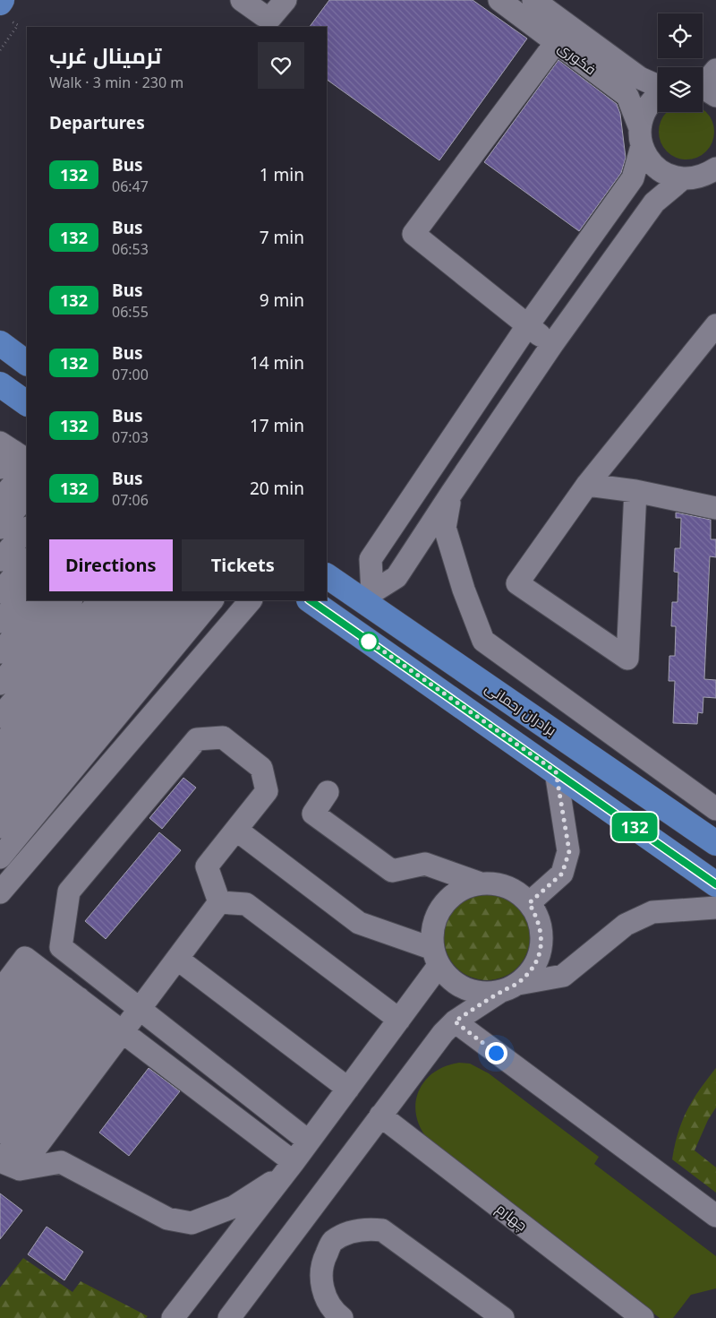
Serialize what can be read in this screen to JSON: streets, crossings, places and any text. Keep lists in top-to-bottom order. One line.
{"streets":{"main road":["برادران رحمانی"],"street":["فکوری","چهارم"]},"lines":["bus line 132"],"page":{"on_map":"132","heading":[["ترمینال غرب","Walk · 3 min · 230 m"],"Departures"],"list":[{"mark":"132","name":"Bus","note":"06:47","value":"1 min"},{"mark":"132","name":"Bus","note":"06:53","value":"7 min"},{"mark":"132","name":"Bus","note":"06:55","value":"9 min"},{"mark":"132","name":"Bus","note":"07:00","value":"14 min"},{"mark":"132","name":"Bus","note":"07:03","value":"17 min"},{"mark":"132","name":"Bus","note":"07:06","value":"20 min"}],"buttons":["Directions","Tickets"]}}
